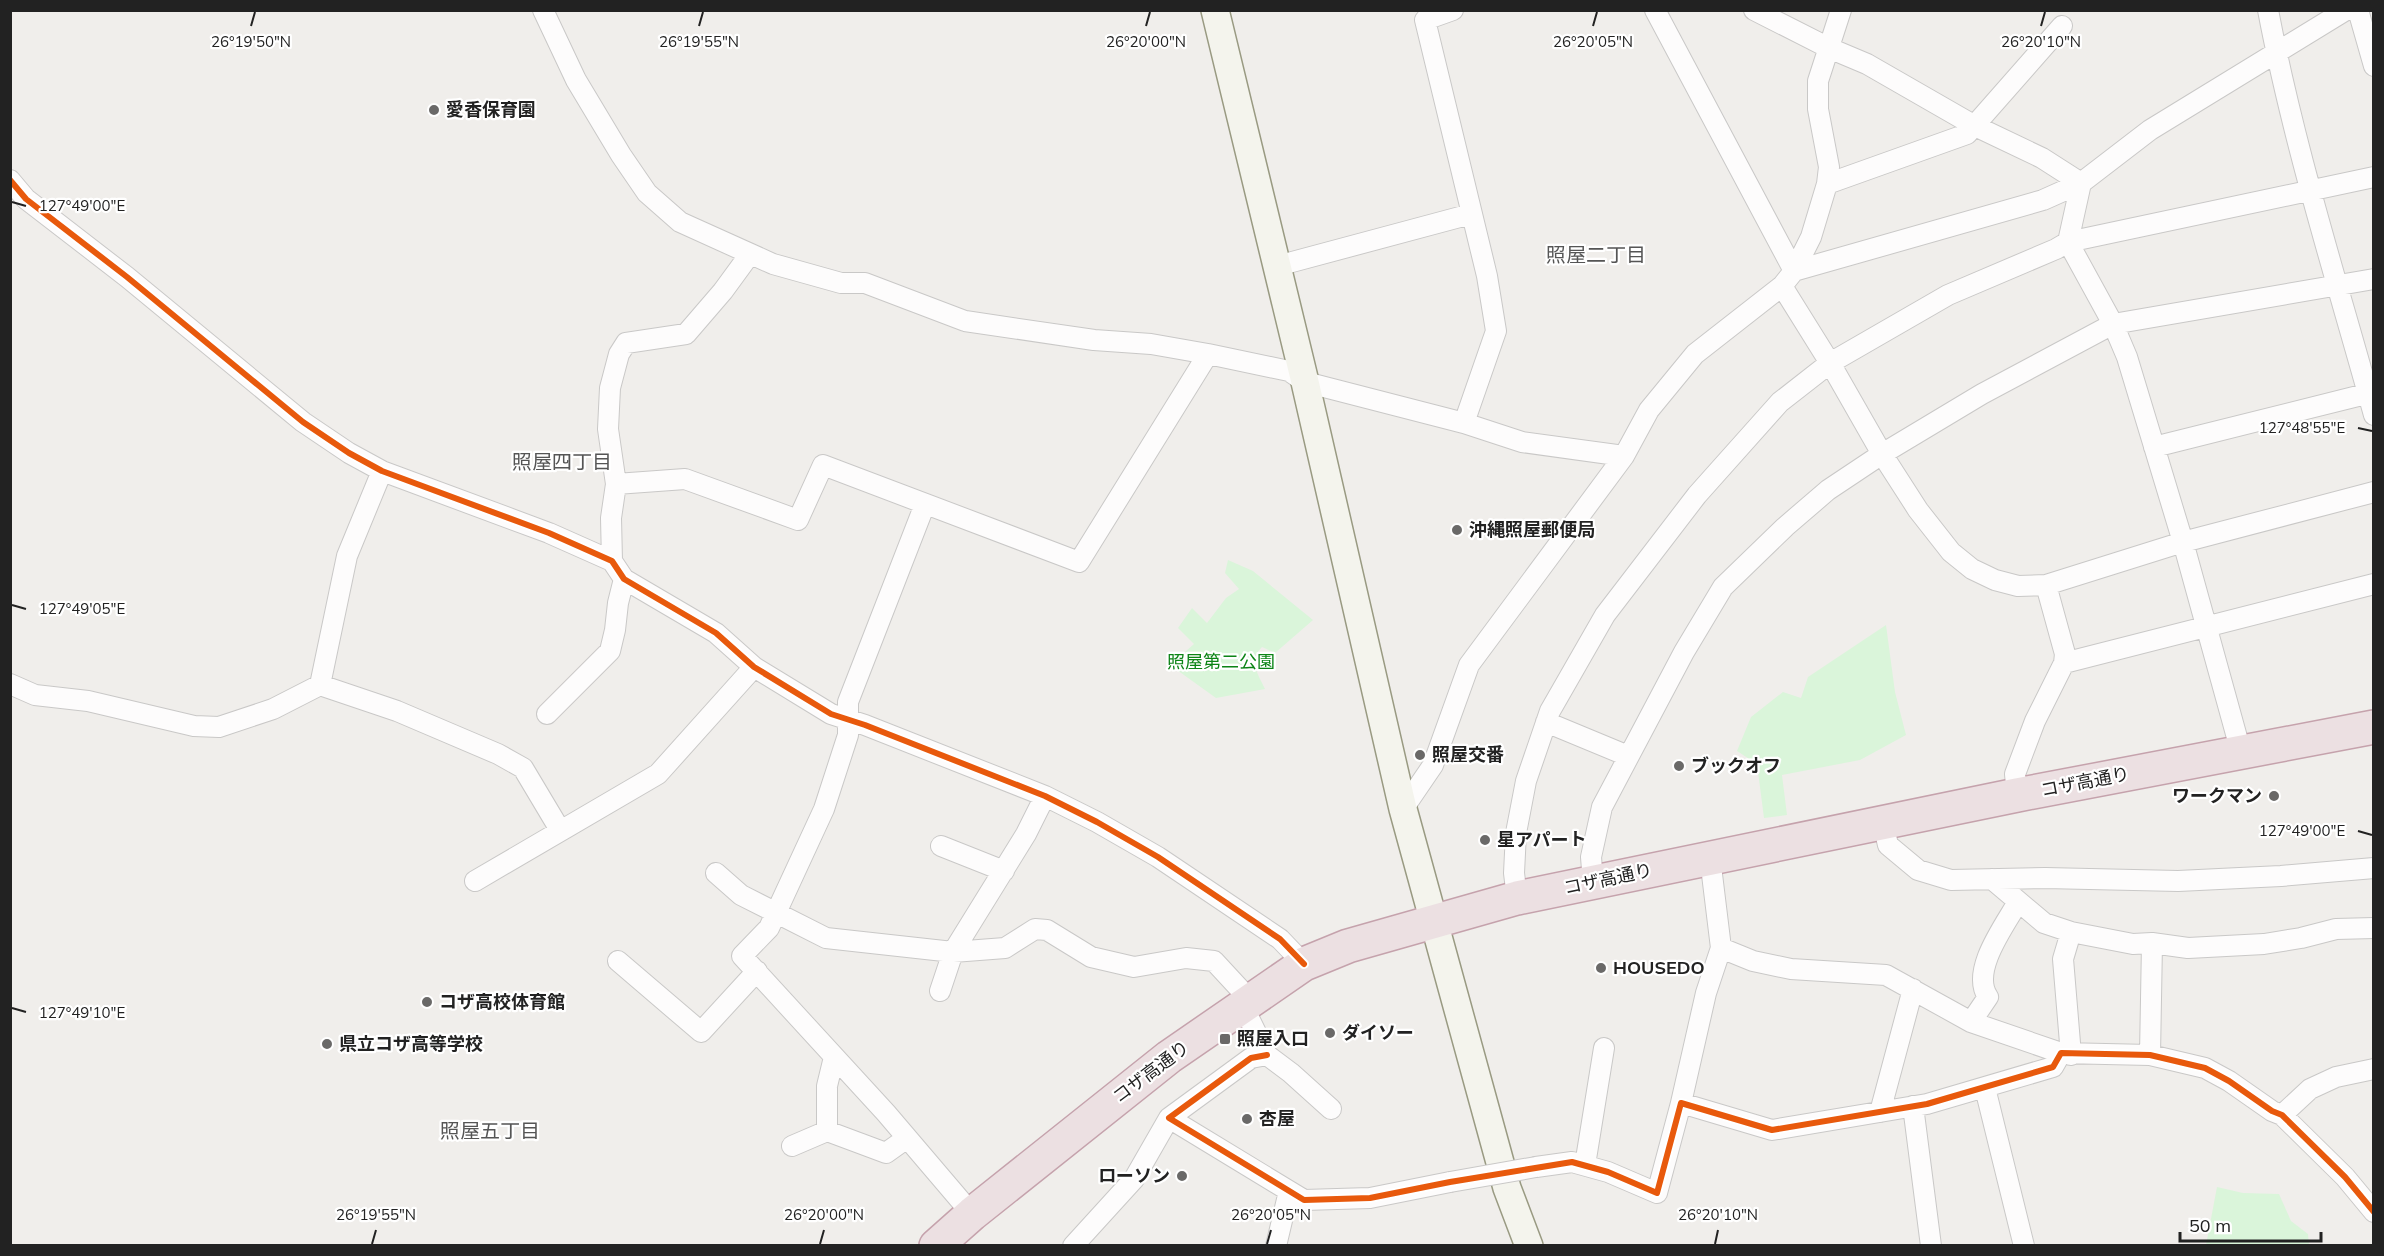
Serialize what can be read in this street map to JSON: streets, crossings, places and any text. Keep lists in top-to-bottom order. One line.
{"streets":{"highway":["コザ高通り"]},"districts":["照屋二丁目","照屋四丁目","照屋五丁目"],"parks":["照屋第二公園"],"places":{"other":["愛香保育園","沖縄照屋郵便局","照屋交番","ブックオフ","ワークマン","星アパート","HOUSEDO","コザ高校体育館","ダイソー","県立コザ高等学校","杏屋","ローソン"],"transit":["照屋入口"]},"scale_bar":"50 m","coordinates":["26°19'50\"N","26°19'55\"N","26°20'00\"N","26°20'05\"N","26°20'10\"N","127°49'00\"E","127°48'55\"E","127°49'05\"E","127°49'10\"E"]}
